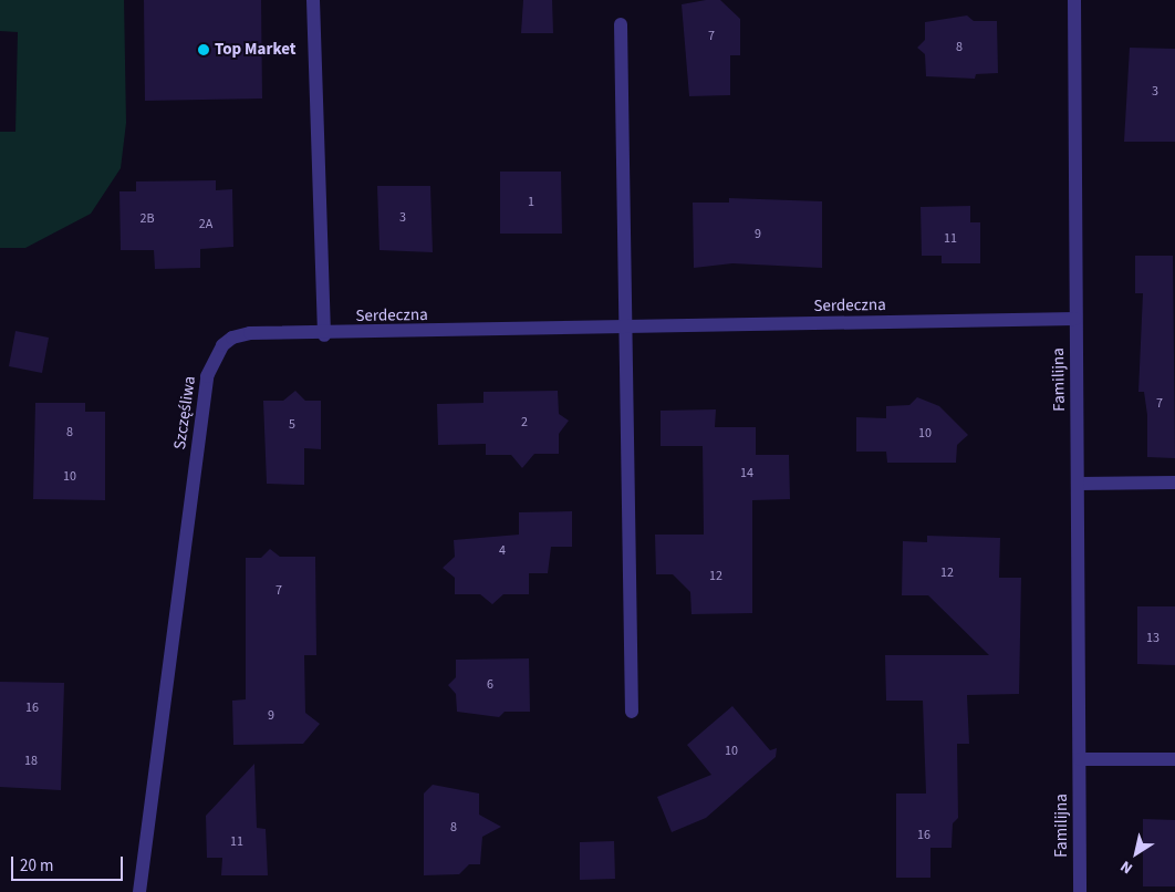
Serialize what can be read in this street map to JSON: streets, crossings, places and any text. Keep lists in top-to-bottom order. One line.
{"streets":{"street":["Serdeczna","Familijna","Szczęśliwa"]},"crossings":[["Serdeczna","Familijna"],["Serdeczna","Szczęśliwa"]],"places":["Top Market"],"house_numbers":["7","8","3","1","3","2B","2A","9","11","7","2","5","8","10","14","10","4","12","12","7","13","6","16","9","10","18","8","16","11"],"scale_bar":"20 m","north":"bottom left"}
